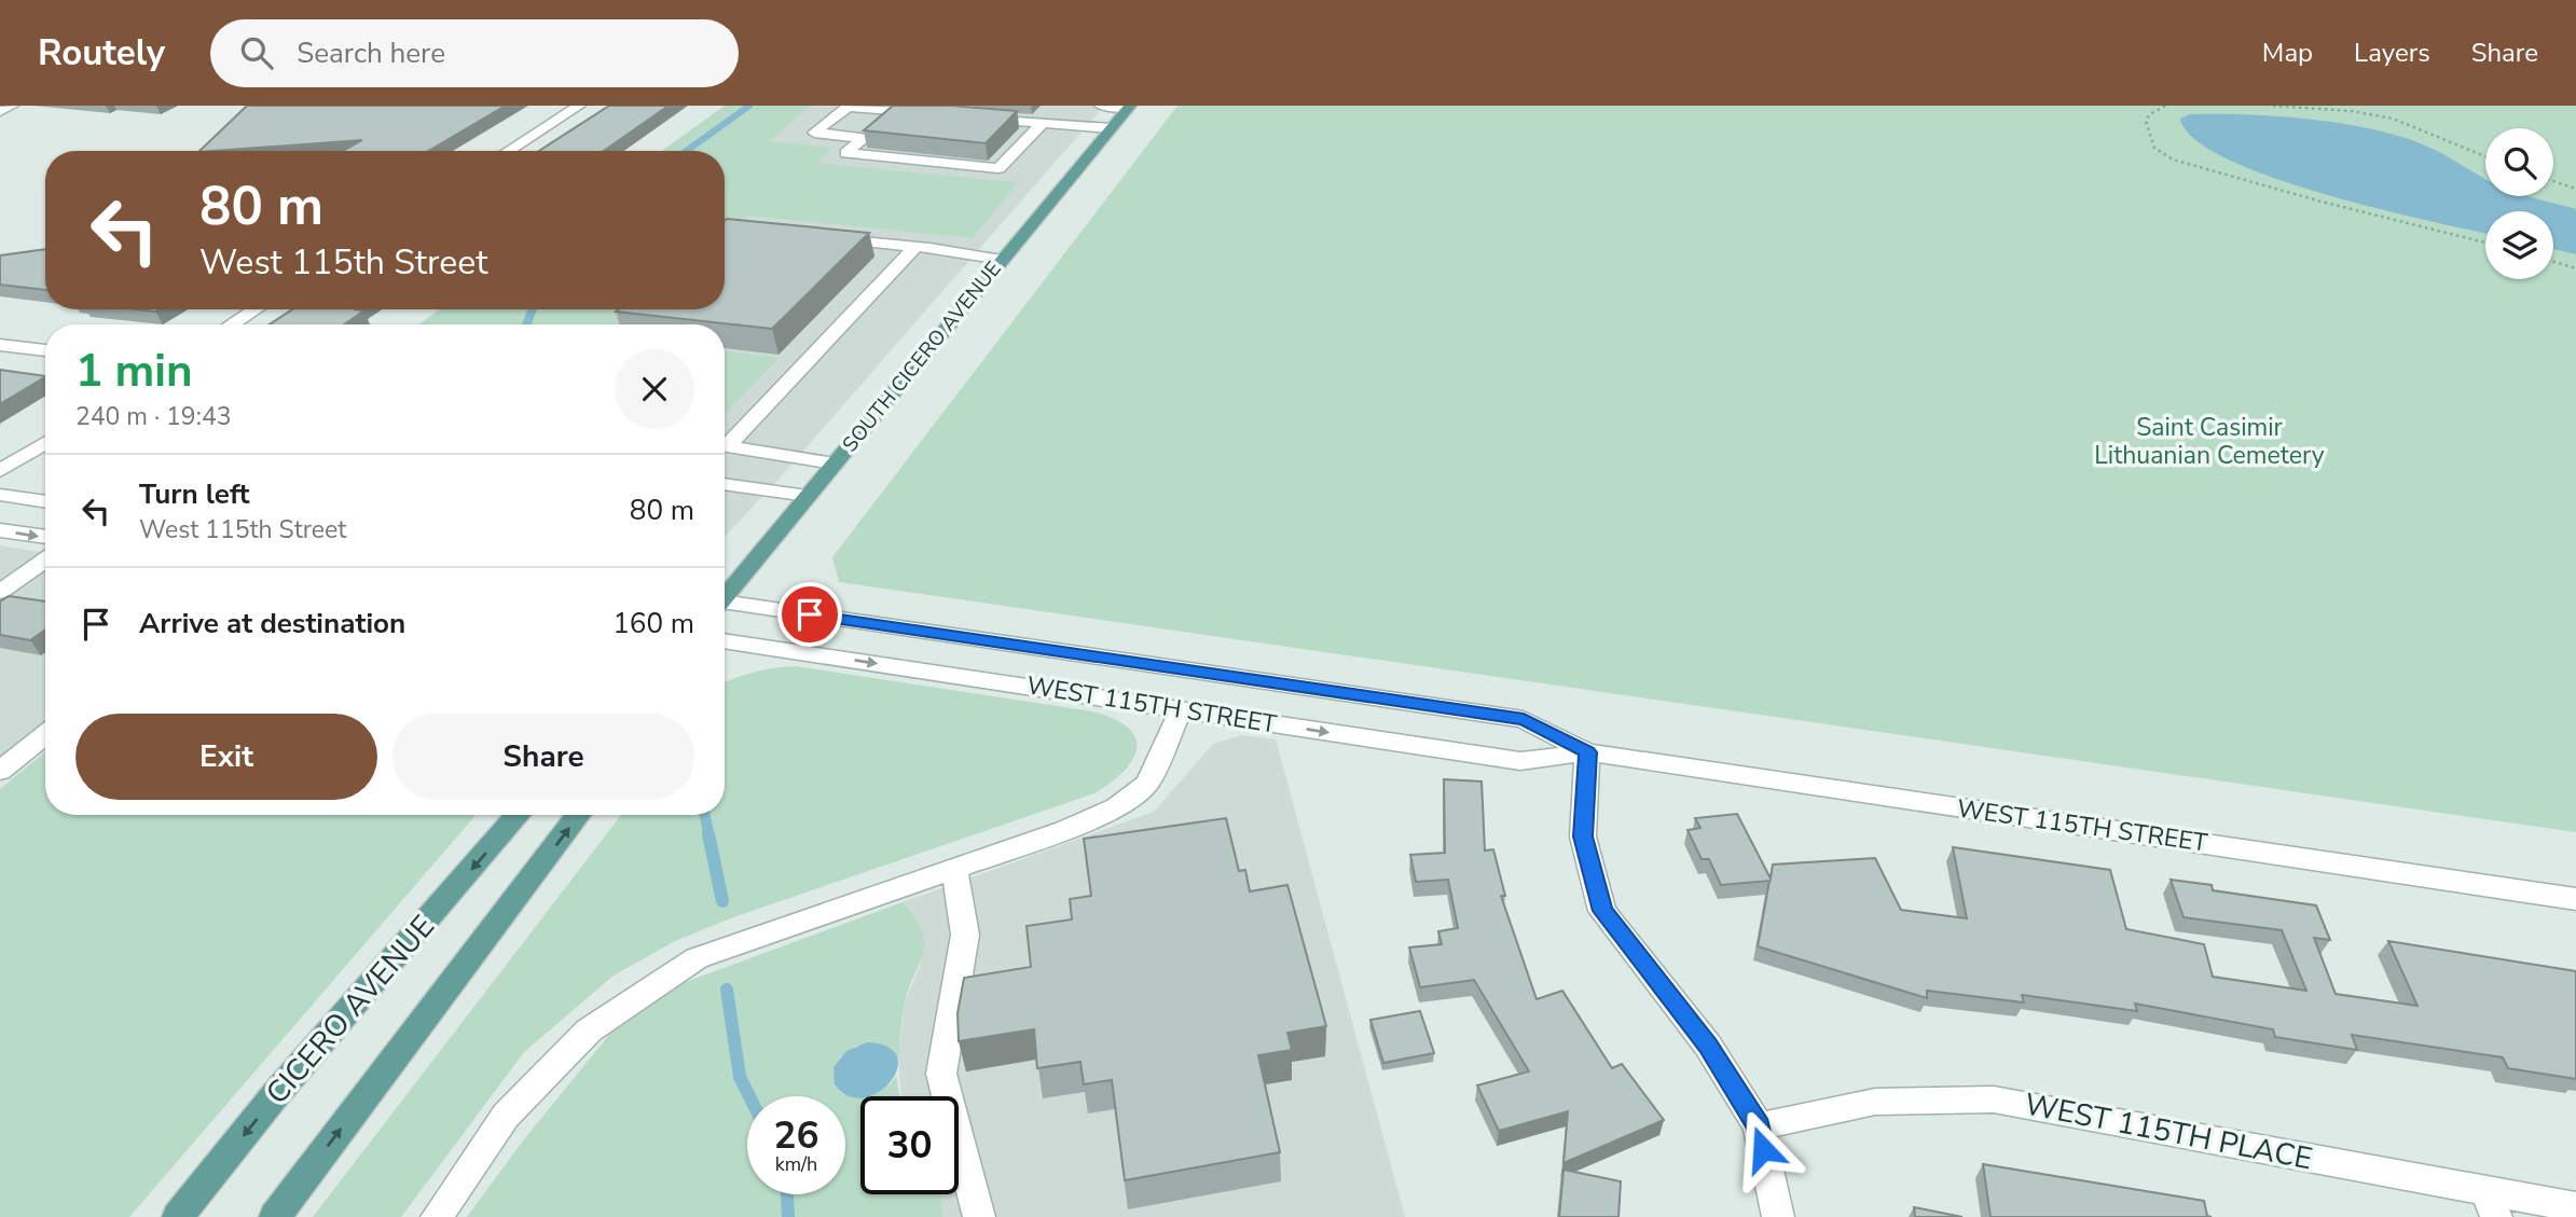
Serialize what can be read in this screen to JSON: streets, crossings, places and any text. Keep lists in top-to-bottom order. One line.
{"streets":{"main road":["SOUTH CICERO AVENUE","CICERO AVENUE"],"street":["WEST 115TH STREET","WEST 115TH PLACE"]},"parks":["Saint Casimir Lithuanian Cemetery"],"page":{"header":"Routely","search":"Search here","nav":["Map","Layers","Share"],"turn":["80 m","West 115th Street"],"heading":["1 min","240 m · 19:43"],"list":[{"name":"Turn left","note":"West 115th Street","value":"80 m"},{"name":"Arrive at destination","value":"160 m"}],"buttons":["Exit","Share"],"speed":"26 km/h","limit":"30"}}
